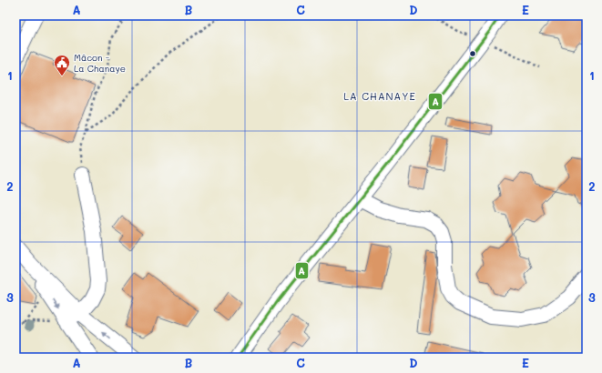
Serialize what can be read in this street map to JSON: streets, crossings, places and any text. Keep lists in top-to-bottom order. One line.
{"districts":["LA CHANAYE"],"places":{"public building":["Mâcon - La Chanaye"]},"lines":["transit line A"],"grid":{"columns":["A","B","C","D","E"],"rows":["1","2","3"]}}
